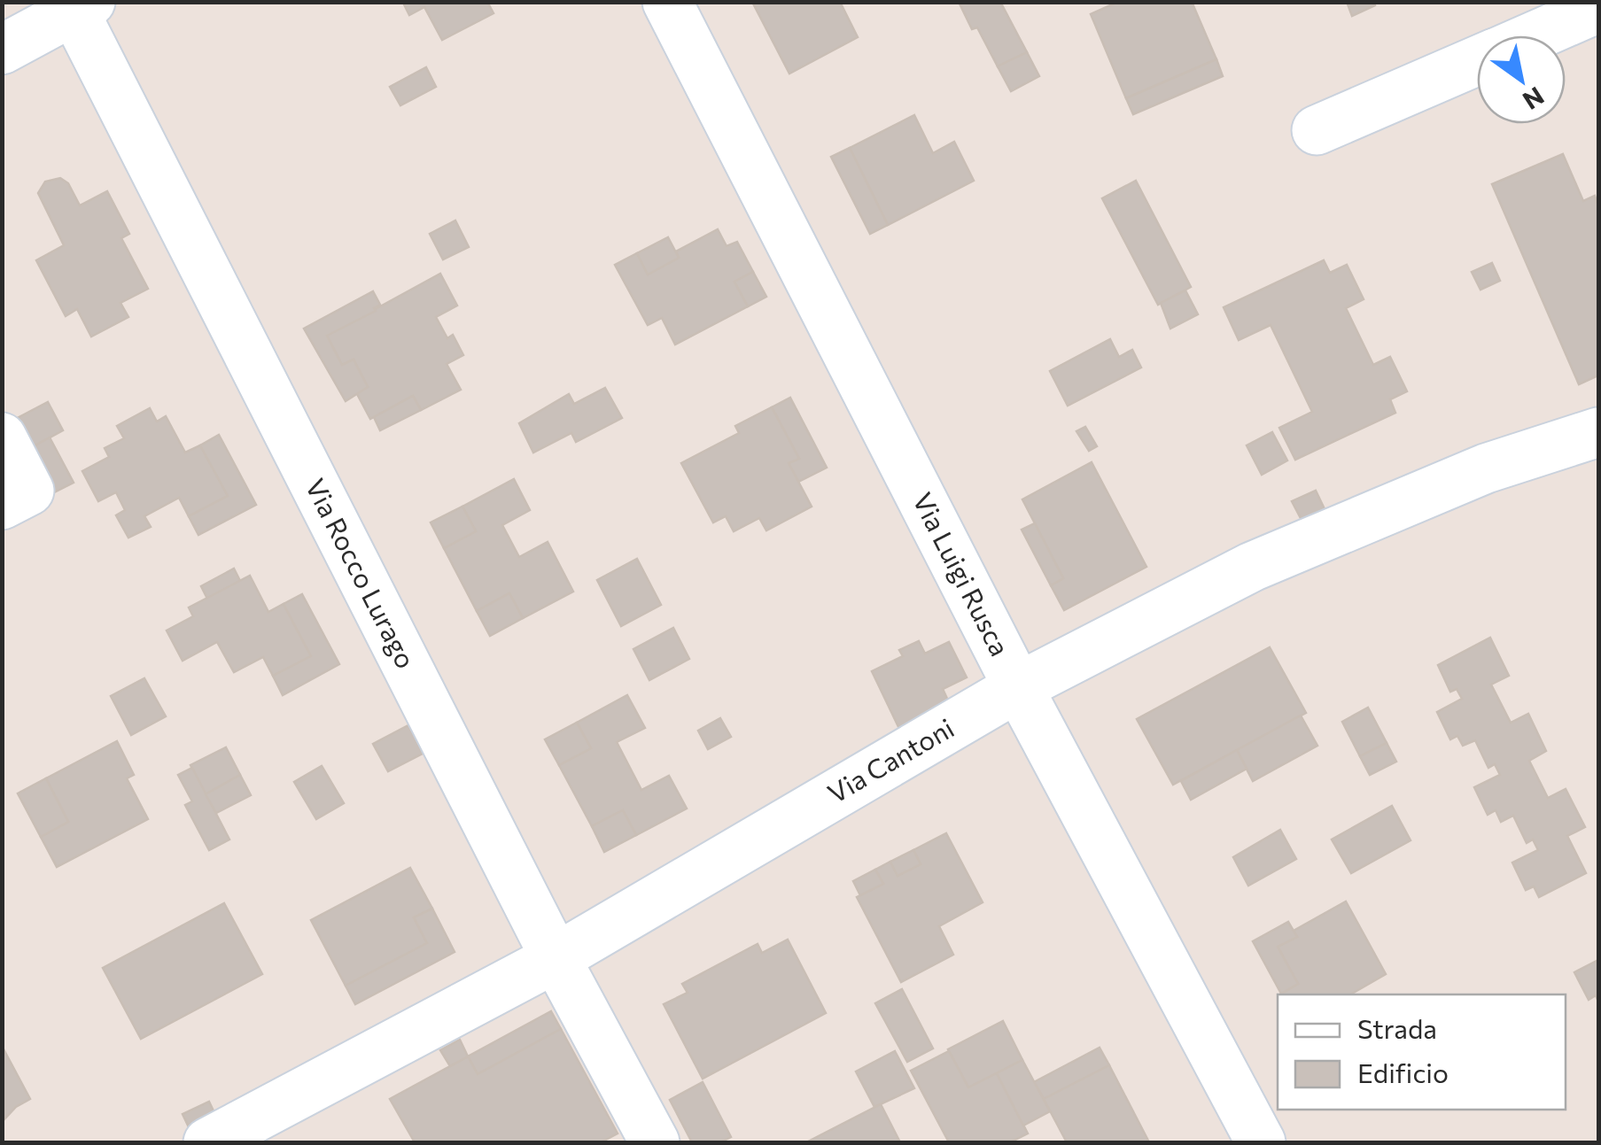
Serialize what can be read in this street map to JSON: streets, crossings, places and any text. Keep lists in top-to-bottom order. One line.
{"streets":{"street":["Via Rocco Lurago","Via Luigi Rusca","Via Cantoni"]},"crossings":[["Via Rocco Lurago","Via Cantoni"],["Via Luigi Rusca","Via Cantoni"]],"legend":["Strada","Edificio"],"north":"bottom right"}
